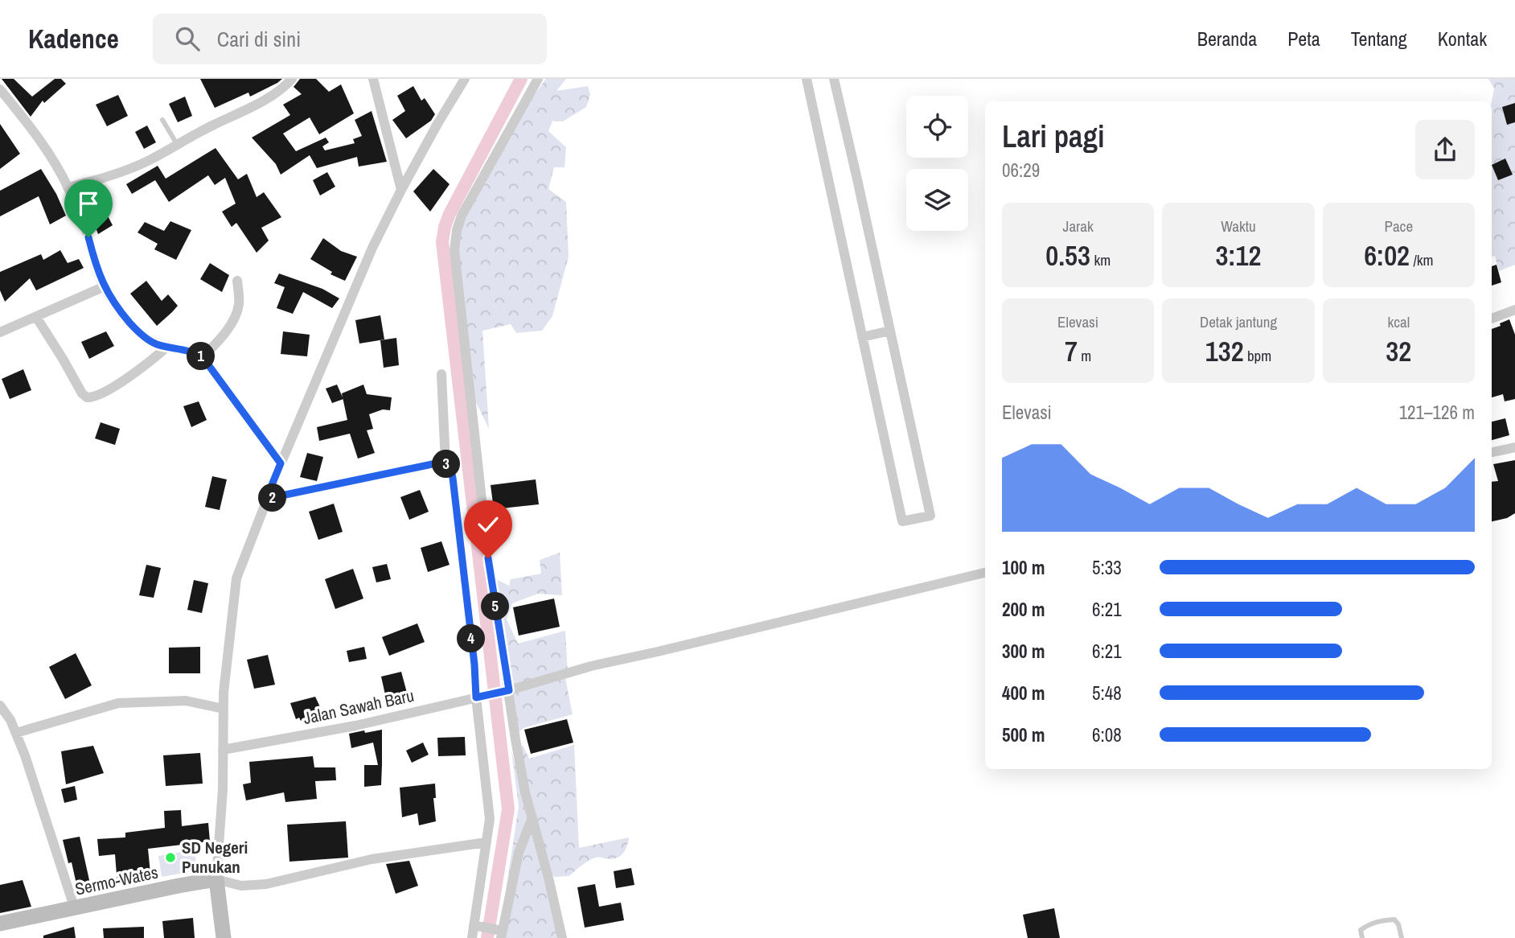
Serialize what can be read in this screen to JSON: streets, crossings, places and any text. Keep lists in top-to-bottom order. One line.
{"streets":{"main road":["Sermo-Wates"],"street":["Jalan Sawah Baru"]},"places":["SD Negeri Punukan"],"page":{"header":"Kadence","search":"Cari di sini","nav":["Beranda","Peta","Tentang","Kontak"],"heading":["Lari pagi","06:29"],"stats":[["Jarak","0.53 km"],["Waktu","3:12"],["Pace","6:02 /km"],["Elevasi","7 m"],["Detak jantung","132 bpm"],["kcal","32"]],"pins":["1","3","2","5","4"],"chart":["Elevasi","121–126 m"],"list":[{"name":"100 m","note":"5:33"},{"name":"200 m","note":"6:21"},{"name":"300 m","note":"6:21"},{"name":"400 m","note":"5:48"},{"name":"500 m","note":"6:08"}]}}
